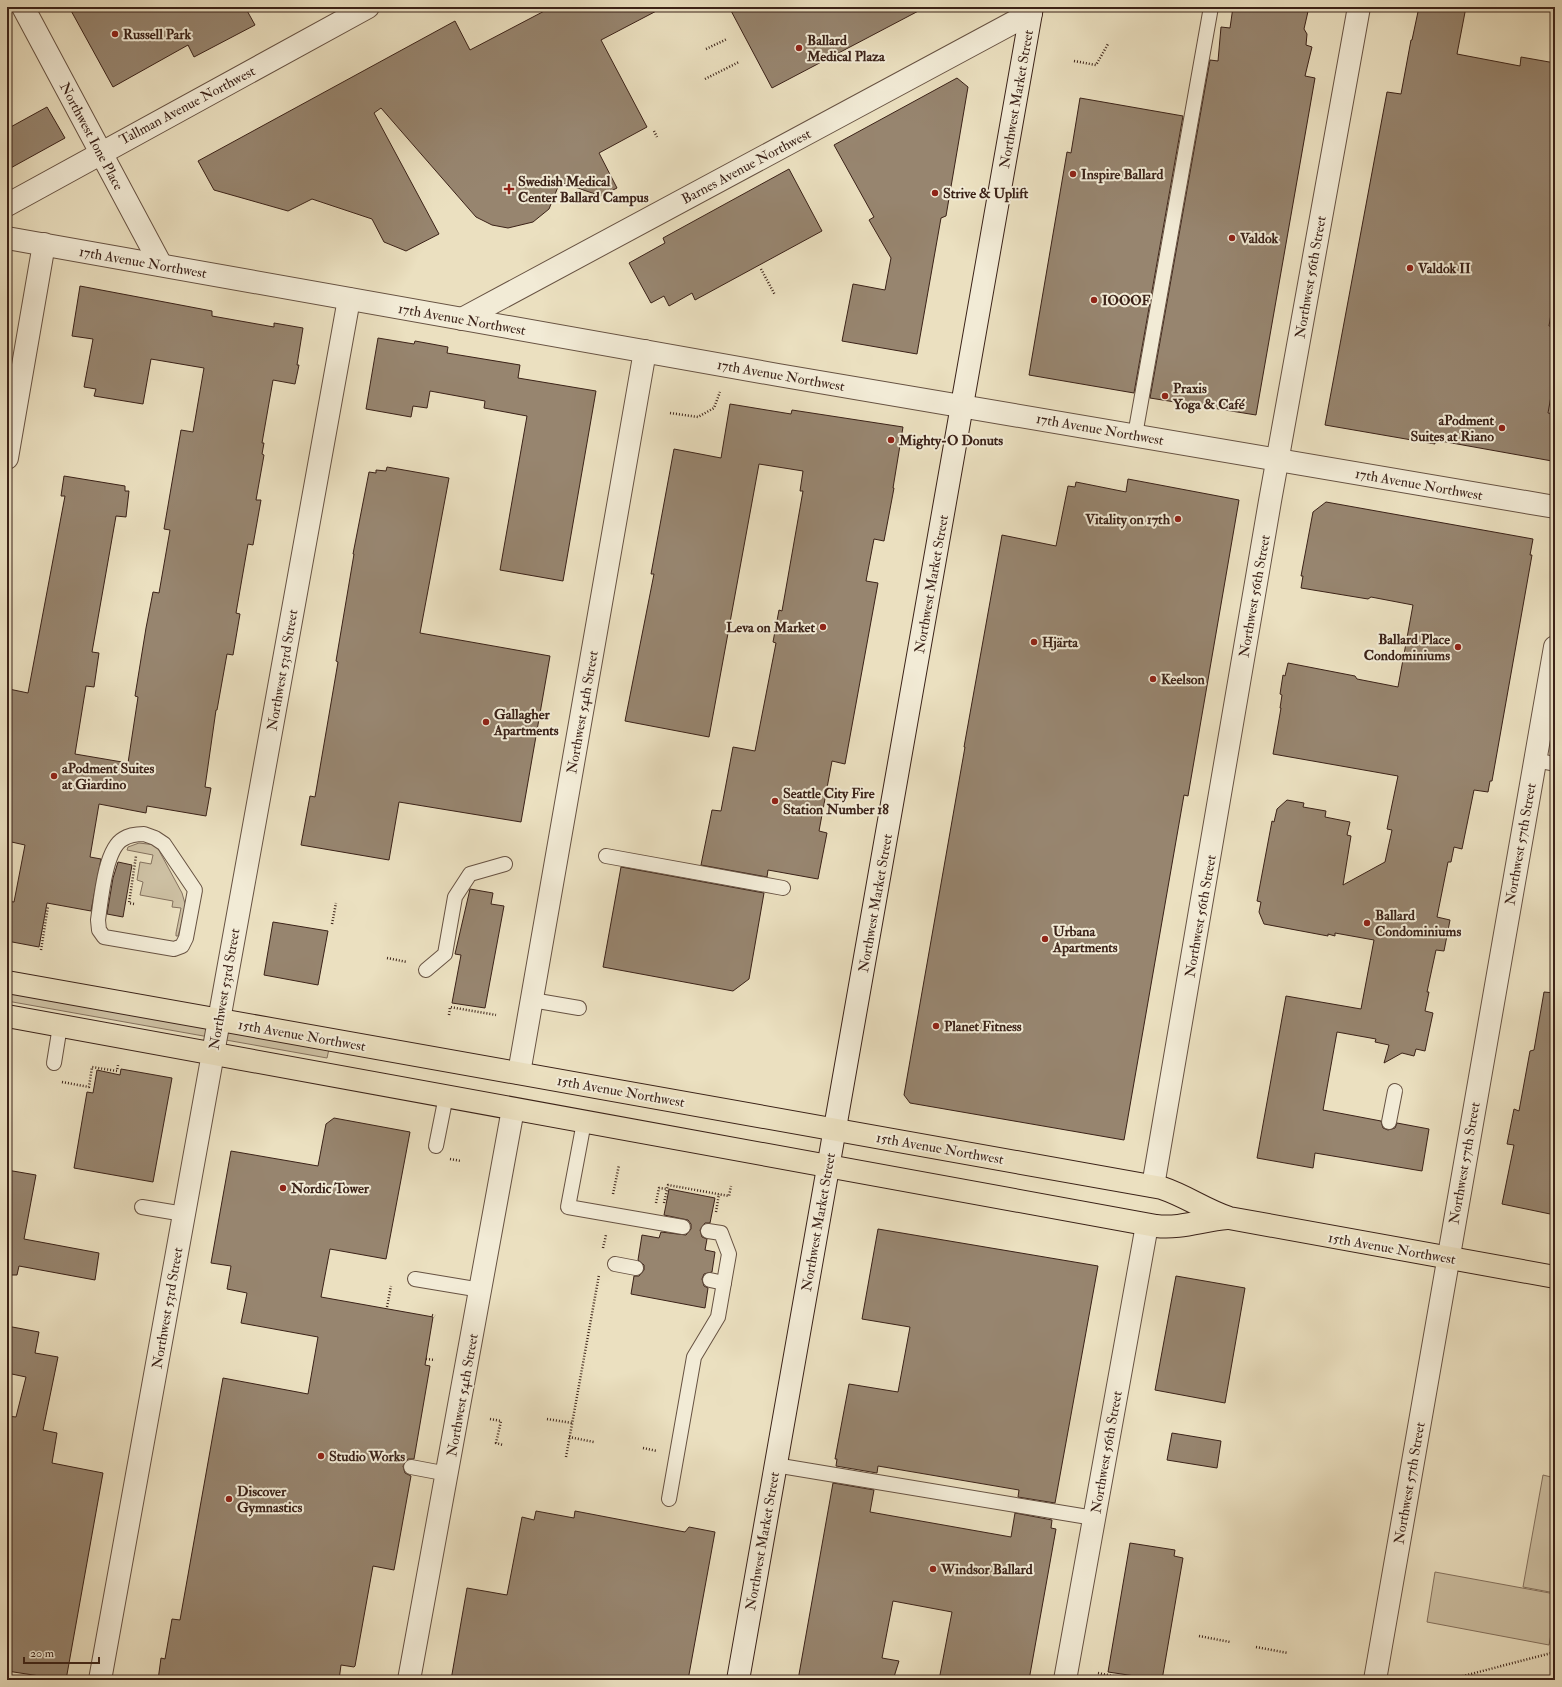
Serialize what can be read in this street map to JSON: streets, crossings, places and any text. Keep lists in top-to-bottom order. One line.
{"streets":{"main road":["15th Avenue Northwest"],"street":["Northwest Market Street","Tallman Avenue Northwest","Northwest Ione Place","Barnes Avenue Northwest","17th Avenue Northwest","Northwest 56th Street","Northwest 53rd Street","Northwest 54th Street","Northwest 57th Street"]},"crossings":[["Northwest Market Street","Barnes Avenue Northwest"],["Northwest Market Street","17th Avenue Northwest"],["Northwest Market Street","15th Avenue Northwest"],["Tallman Avenue Northwest","Northwest Ione Place"],["Northwest Ione Place","17th Avenue Northwest"],["Barnes Avenue Northwest","17th Avenue Northwest"],["17th Avenue Northwest","Northwest 56th Street"],["17th Avenue Northwest","Northwest 53rd Street"],["17th Avenue Northwest","Northwest 54th Street"],["Northwest 56th Street","15th Avenue Northwest"],["Northwest 53rd Street","15th Avenue Northwest"],["Northwest 54th Street","15th Avenue Northwest"],["Northwest 57th Street","15th Avenue Northwest"]],"places":{"other":["Russell Park","Ballard Medical Plaza","Inspire Ballard","Strive & Uplift","Valdok","Valdok II","IOOOF","Praxis Yoga & Café","aPodment Suites at Riano","Mighty-O Donuts","Vitality on 17th","Leva on Market","Hjärta","Ballard Place Condominiums","Keelson","Gallagher Apartments","aPodment Suites at Giardino","Seattle City Fire Station Number 18","Ballard Condominiums","Urbana Apartments","Planet Fitness","Nordic Tower","Studio Works","Discover Gymnastics","Windsor Ballard"],"health":["Swedish Medical Center Ballard Campus"]},"scale_bar":"20 m"}
